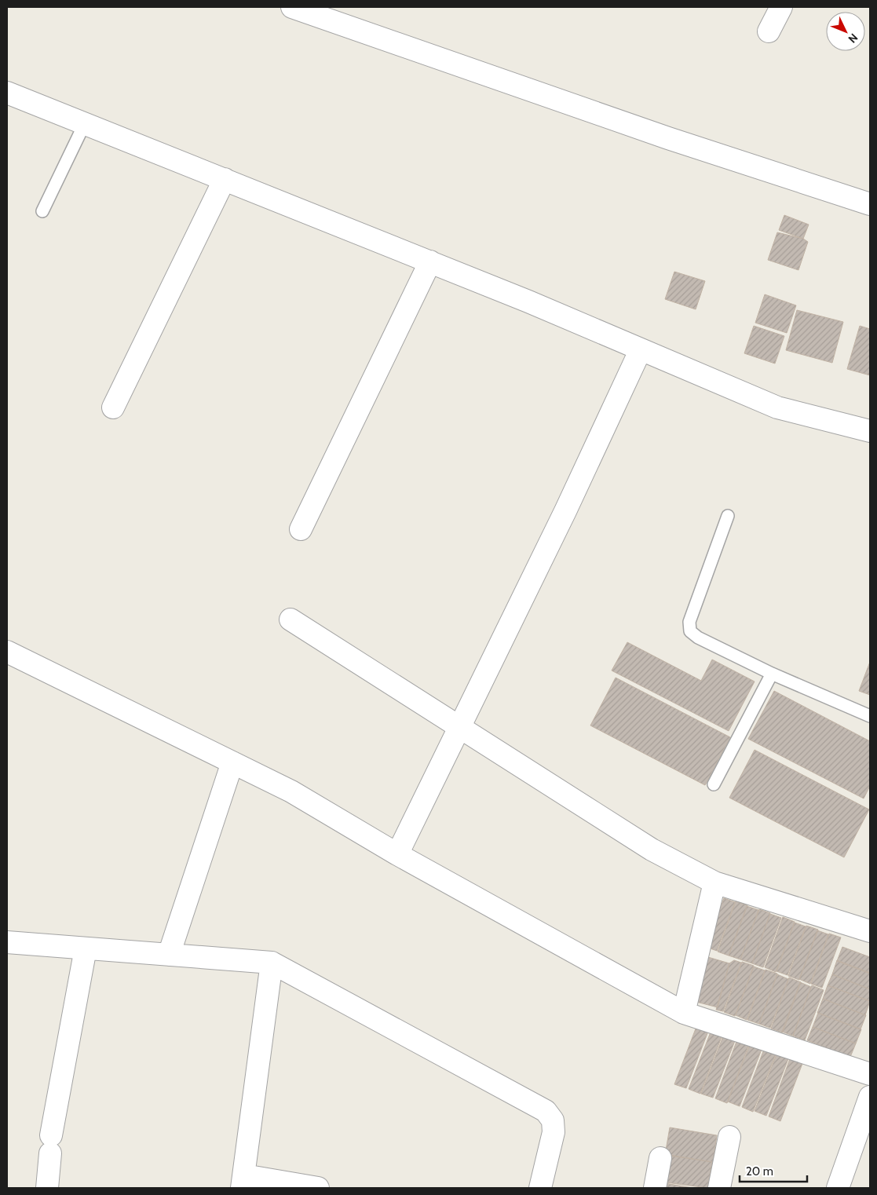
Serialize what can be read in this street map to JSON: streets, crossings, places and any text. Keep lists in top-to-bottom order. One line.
{"scale_bar":"20 m","north":"bottom right"}
